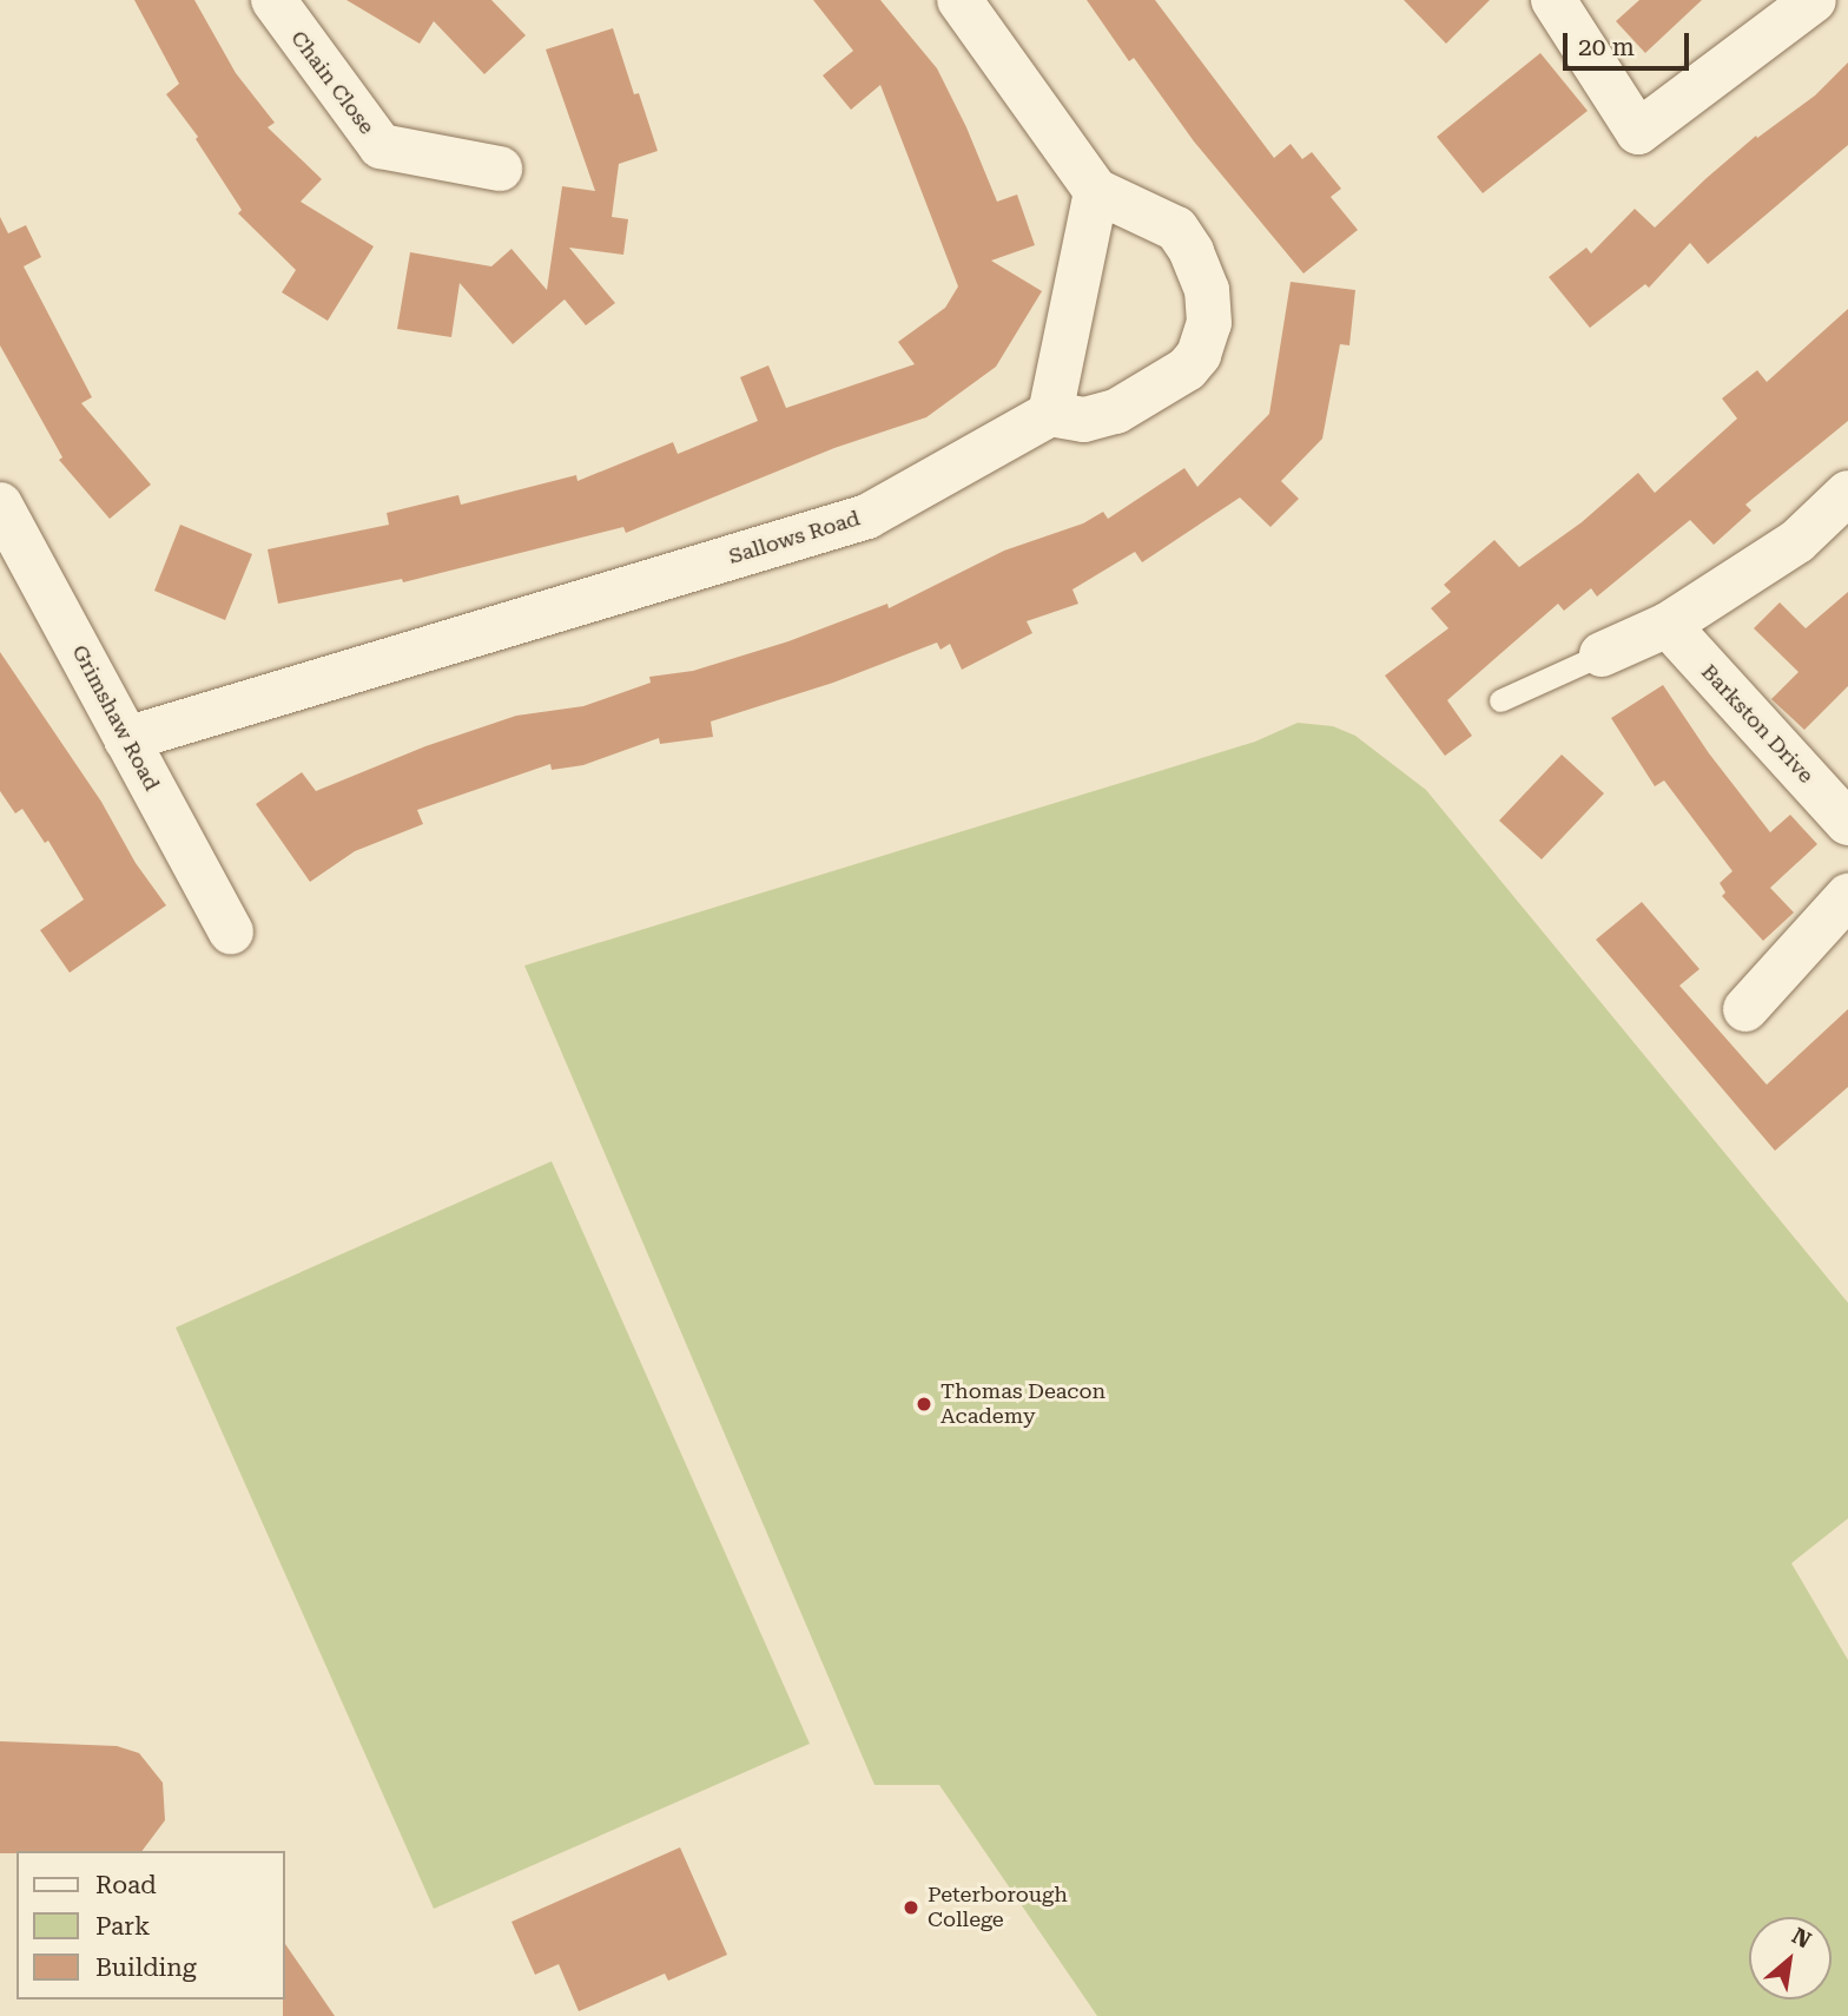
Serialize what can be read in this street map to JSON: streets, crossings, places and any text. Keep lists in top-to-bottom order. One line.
{"streets":{"street":["Chain Close","Sallows Road","Grimshaw Road","Barkston Drive"]},"crossings":[["Sallows Road","Grimshaw Road"]],"places":["Thomas Deacon Academy","Peterborough College"],"legend":["Road","Park","Building"],"scale_bar":"20 m","north":"top right"}
